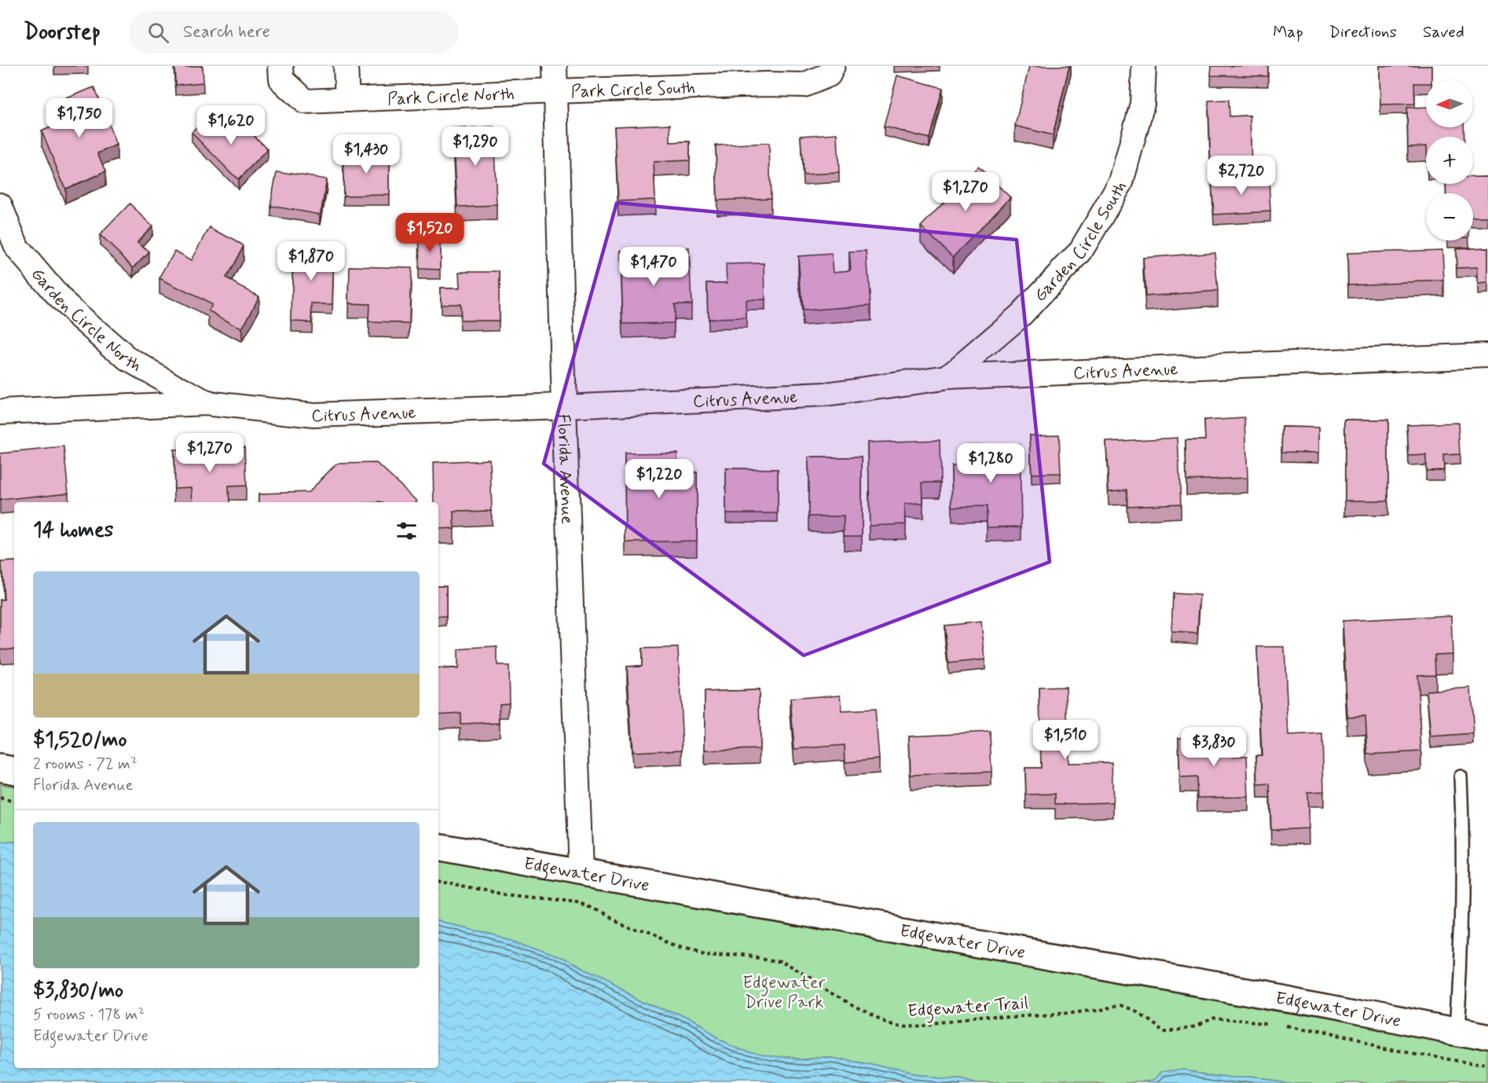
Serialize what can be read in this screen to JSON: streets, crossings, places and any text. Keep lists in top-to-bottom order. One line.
{"streets":{"main road":["Edgewater Drive"],"street":["Park Circle South","Park Circle North","Garden Circle South","Garden Circle North","Citrus Avenue","Florida Avenue"],"path":["Edgewater Trail"]},"crossings":[["Park Circle South","Park Circle North"],["Park Circle South","Florida Avenue"],["Park Circle North","Florida Avenue"],["Garden Circle South","Citrus Avenue"],["Garden Circle North","Citrus Avenue"],["Citrus Avenue","Florida Avenue"],["Florida Avenue","Edgewater Drive"]],"parks":["Edgewater Drive Park"],"north":"left","page":{"header":"Doorstep","search":"Search here","nav":["Map","Directions","Saved"],"map_buttons":["+","−"],"price":["$1,750","$1,620","$1,290","$1,430","$2,720","$1,270","$1,520","$1,870","$1,470","$1,270","$1,280","$1,220","$1,510","$3,830"],"heading":"14 homes","list":[{"name":"$1,520/mo","note":"2 rooms · 72 m² · Florida Avenue"},{"name":"$3,830/mo","note":"5 rooms · 178 m² · Edgewater Drive"}]}}
